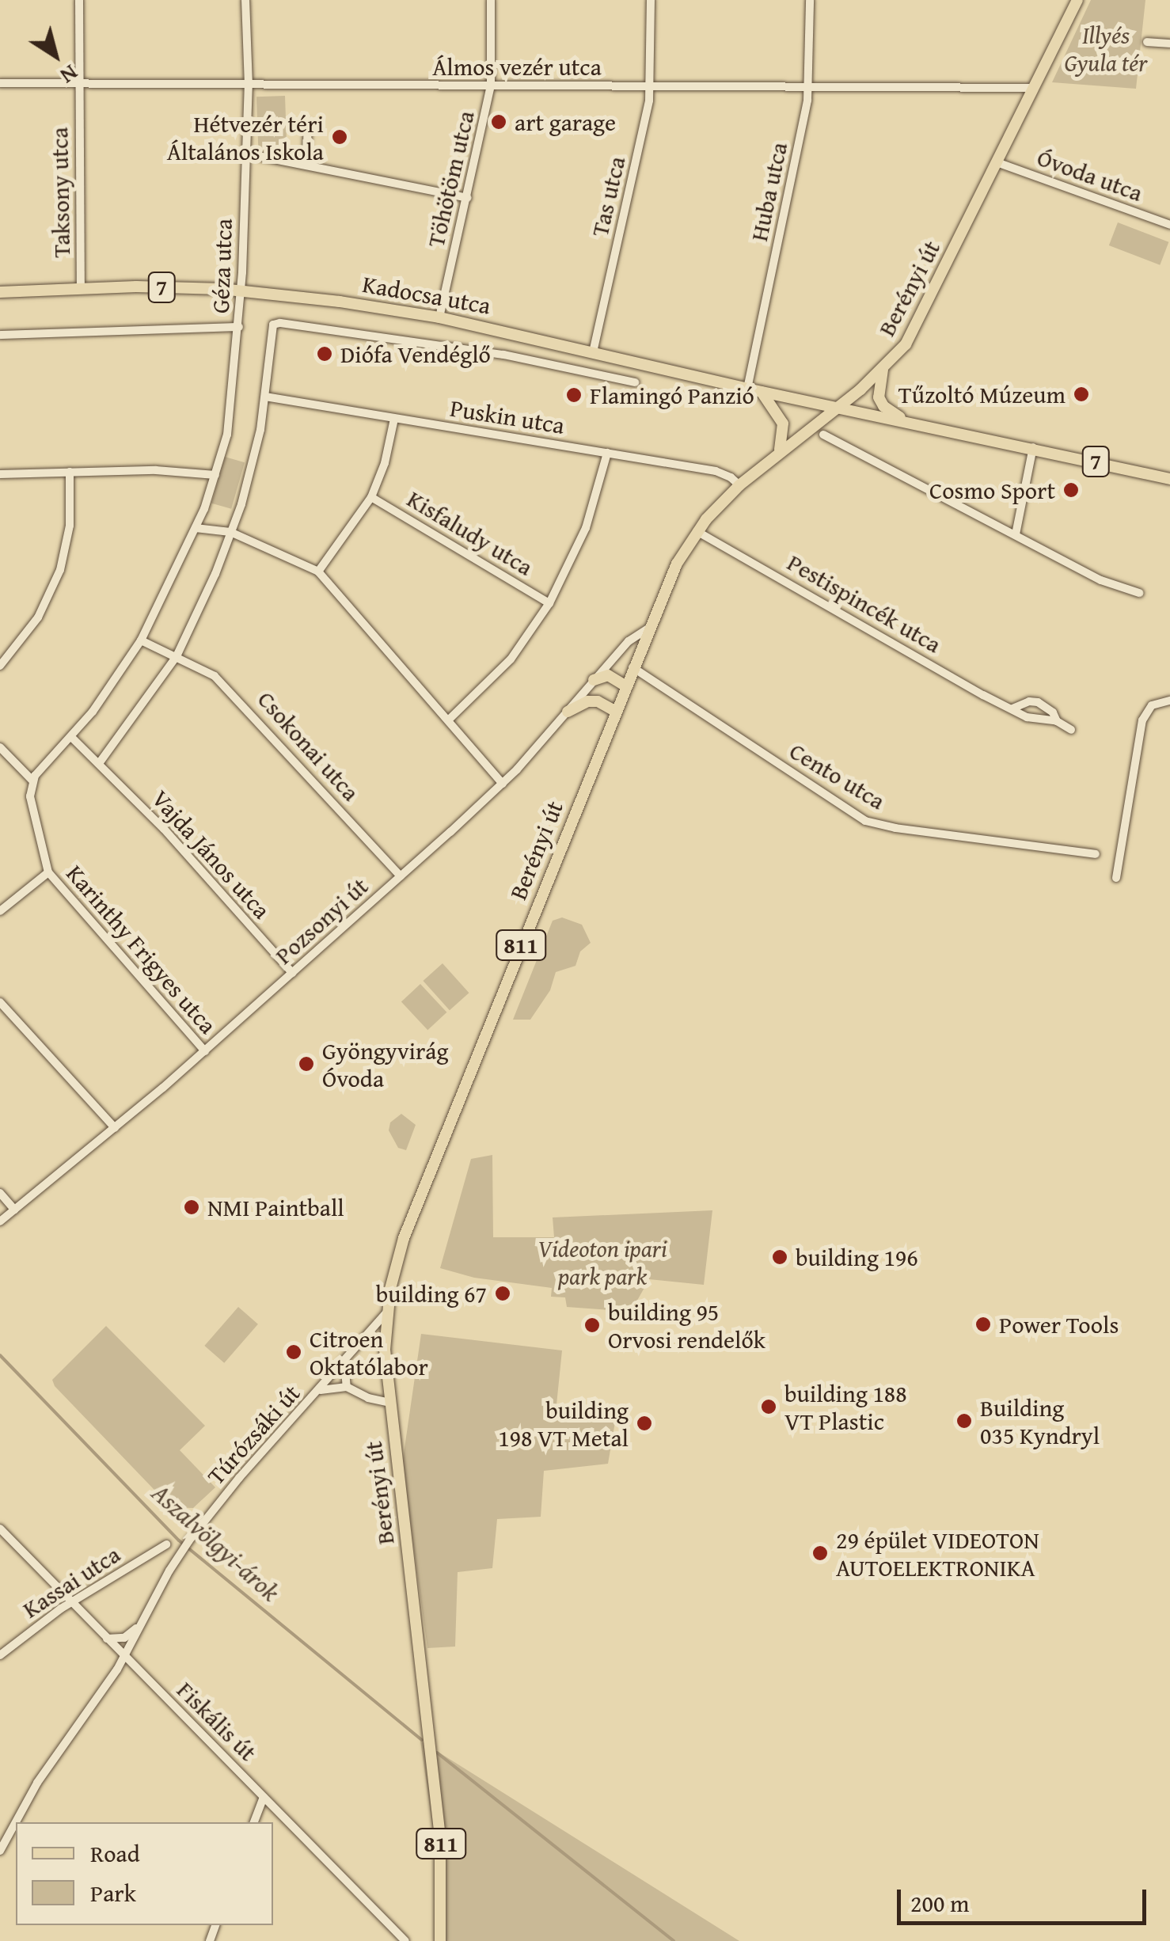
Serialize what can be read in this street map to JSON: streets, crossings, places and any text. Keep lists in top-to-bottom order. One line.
{"streets":{"main road":["7","Berényi út","Kadocsa utca","811"],"street":["Álmos vezér utca","Óvoda utca","Töhötöm utca","Huba utca","Taksony utca","Tas utca","Géza utca","Puskin utca","Kisfaludy utca","Pestispincék utca","Csokonai utca","Cento utca","Vajda János utca","Pozsonyi út","Karinthy Frigyes utca","Túrózsáki út","Kassai utca","Fiskális út"]},"crossings":[["Álmos vezér utca","Töhötöm utca"],["Álmos vezér utca","Huba utca"],["Álmos vezér utca","Taksony utca"],["Álmos vezér utca","Tas utca"],["Álmos vezér utca","Géza utca"],["Álmos vezér utca","Berényi út"],["Óvoda utca","Berényi út"],["Töhötöm utca","Kadocsa utca"],["Huba utca","Kadocsa utca"],["Taksony utca","Kadocsa utca"],["Tas utca","Kadocsa utca"],["Géza utca","Kadocsa utca"],["7","Berényi út"],["7","Kadocsa utca"],["Berényi út","Kadocsa utca"],["Berényi út","Puskin utca"],["Berényi út","Pestispincék utca"],["Berényi út","Cento utca"],["Berényi út","Pozsonyi út"],["Berényi út","Túrózsáki út"],["Kadocsa utca","Puskin utca"],["Csokonai utca","Pozsonyi út"],["Vajda János utca","Pozsonyi út"],["Pozsonyi út","Karinthy Frigyes utca"],["Túrózsáki út","Fiskális út"],["Kassai utca","Fiskális út"]],"water":["Aszalvölgyi-árok"],"parks":["Illyés Gyula tér","Videoton ipari park park"],"places":["art garage","Hétvezér téri Általános Iskola","Diófa Vendéglő","Tűzoltó Múzeum","Flamingó Panzió","Cosmo Sport","Gyöngyvirág Óvoda","NMI Paintball","building 196","building 67","Power Tools","building 95 Orvosi rendelők","Citroen Oktatólabor","building 188 VT Plastic","Building 035 Kyndryl","building 198 VT Metal","29 épület VIDEOTON AUTOELEKTRONIKA"],"legend":["Road","Park"],"scale_bar":"200 m","north":"bottom right"}
